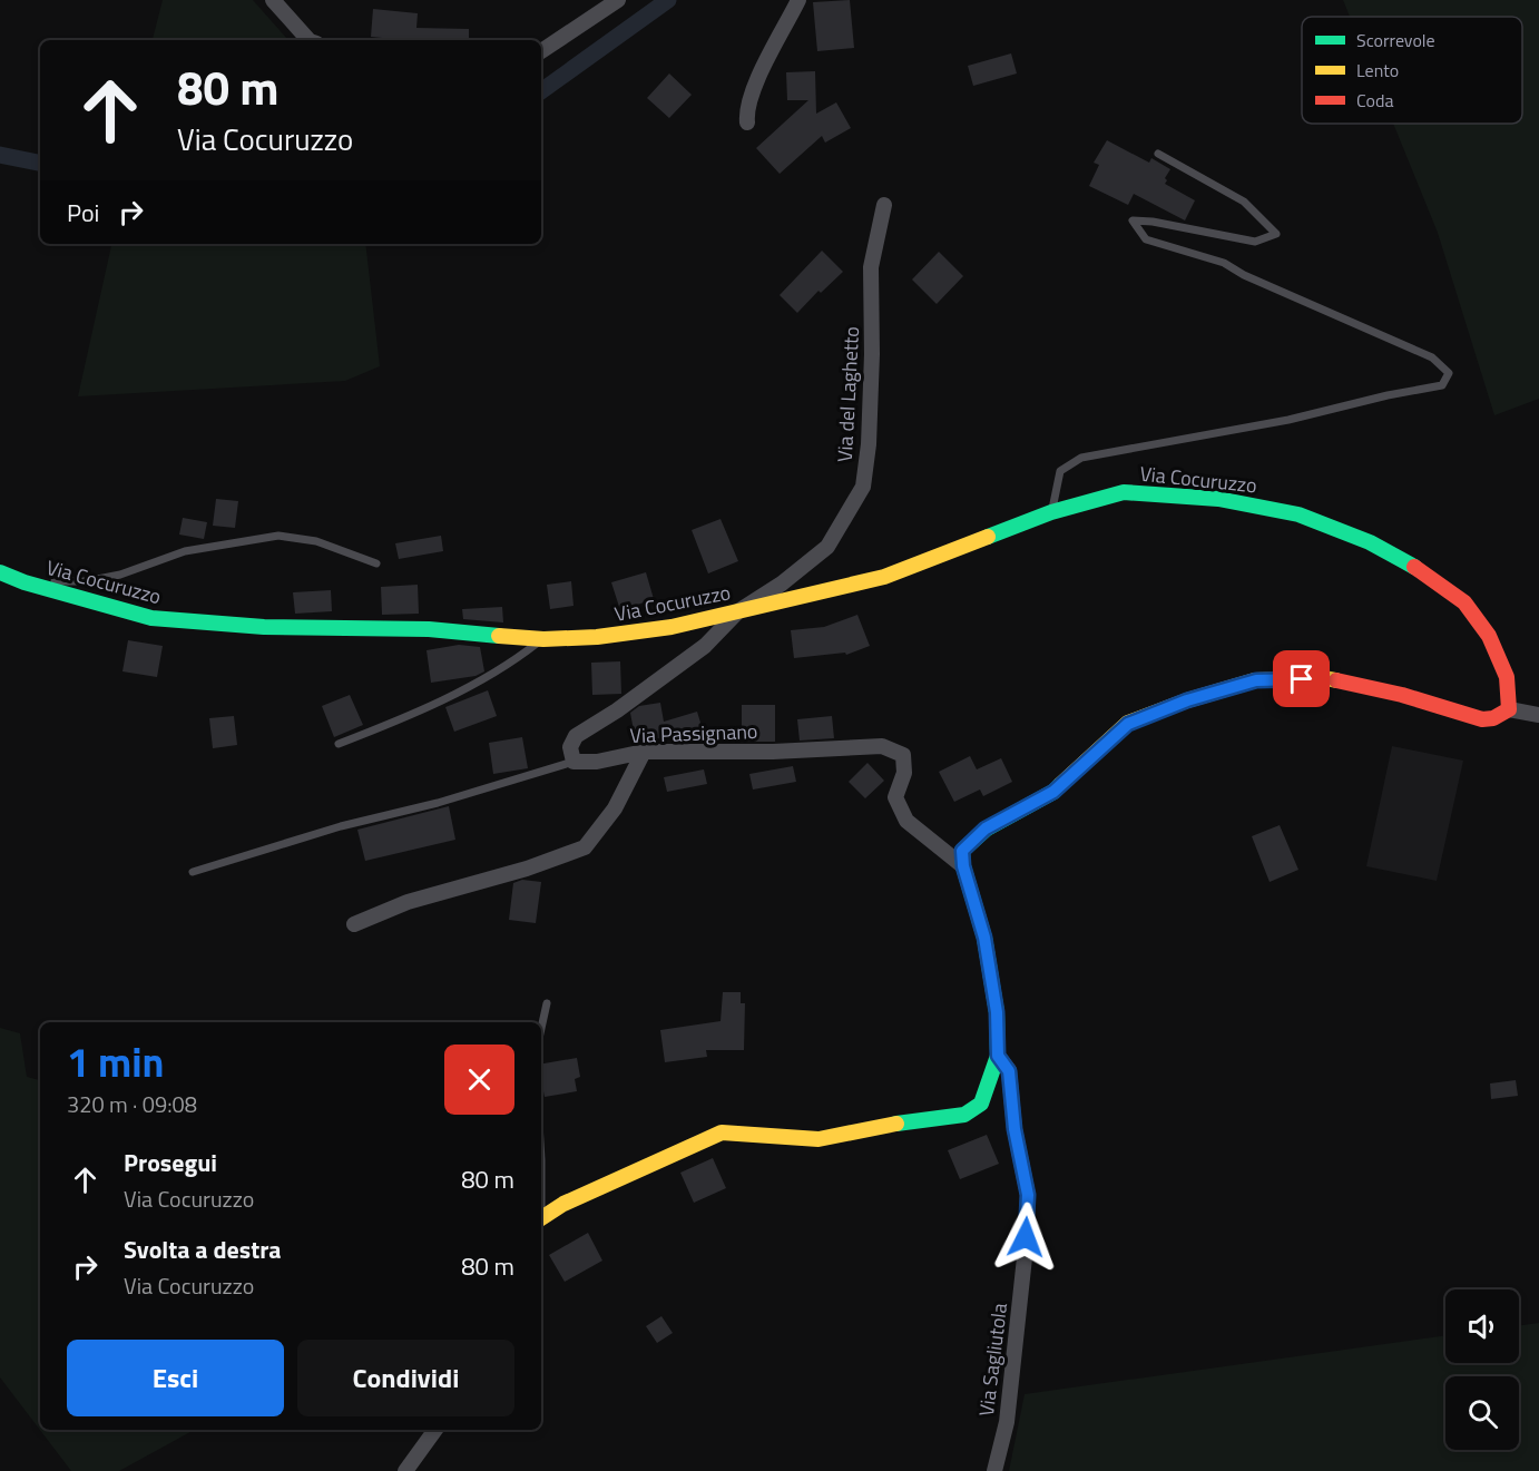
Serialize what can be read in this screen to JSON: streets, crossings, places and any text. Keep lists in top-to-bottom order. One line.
{"streets":{"street":["Via del Laghetto","Via Cocuruzzo","Via Passignano","Via Sagliutola"]},"crossings":[["Via del Laghetto","Via Cocuruzzo"],["Via del Laghetto","Via Passignano"],["Via Cocuruzzo","Via Passignano"]],"legend":["Scorrevole","Lento","Coda"],"page":{"turn":["80 m","Via Cocuruzzo"],"then":"Poi","heading":["1 min","320 m · 09:08"],"list":[{"name":"Prosegui","note":"Via Cocuruzzo","value":"80 m"},{"name":"Svolta a destra","note":"Via Cocuruzzo","value":"80 m"}],"buttons":["Esci","Condividi"]}}
